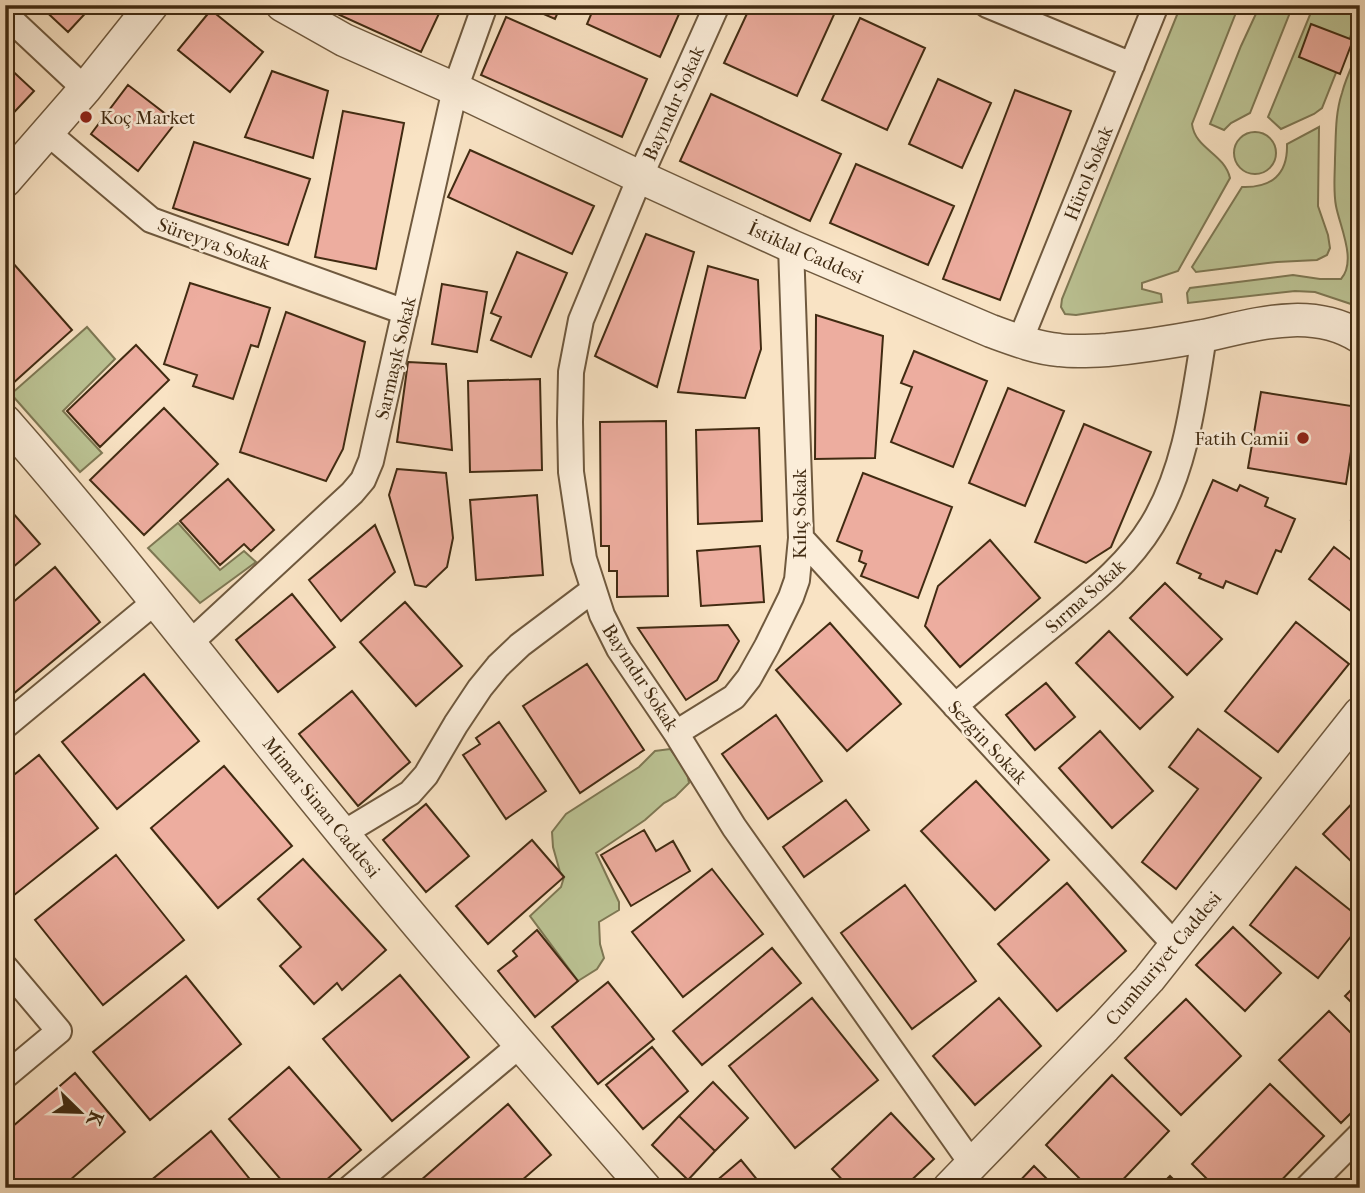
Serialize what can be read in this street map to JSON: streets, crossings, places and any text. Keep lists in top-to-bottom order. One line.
{"streets":{"street":["Bayındır Sokak","Hürol Sokak","Süreyya Sokak","İstiklal Caddesi","Sarmaşık Sokak","Kılıç Sokak","Sırma Sokak","Sezgin Sokak","Mimar Sinan Caddesi","Cumhuriyet Caddesi"]},"crossings":[["Bayındır Sokak","İstiklal Caddesi"],["Bayındır Sokak","Kılıç Sokak"],["Bayındır Sokak","Cumhuriyet Caddesi"],["Hürol Sokak","İstiklal Caddesi"],["Süreyya Sokak","Sarmaşık Sokak"],["İstiklal Caddesi","Sarmaşık Sokak"],["İstiklal Caddesi","Kılıç Sokak"],["İstiklal Caddesi","Sırma Sokak"],["Sarmaşık Sokak","Mimar Sinan Caddesi"],["Kılıç Sokak","Sezgin Sokak"],["Sırma Sokak","Sezgin Sokak"],["Sezgin Sokak","Cumhuriyet Caddesi"]],"places":["Koç Market","Fatih Camii"],"north":"bottom right"}
